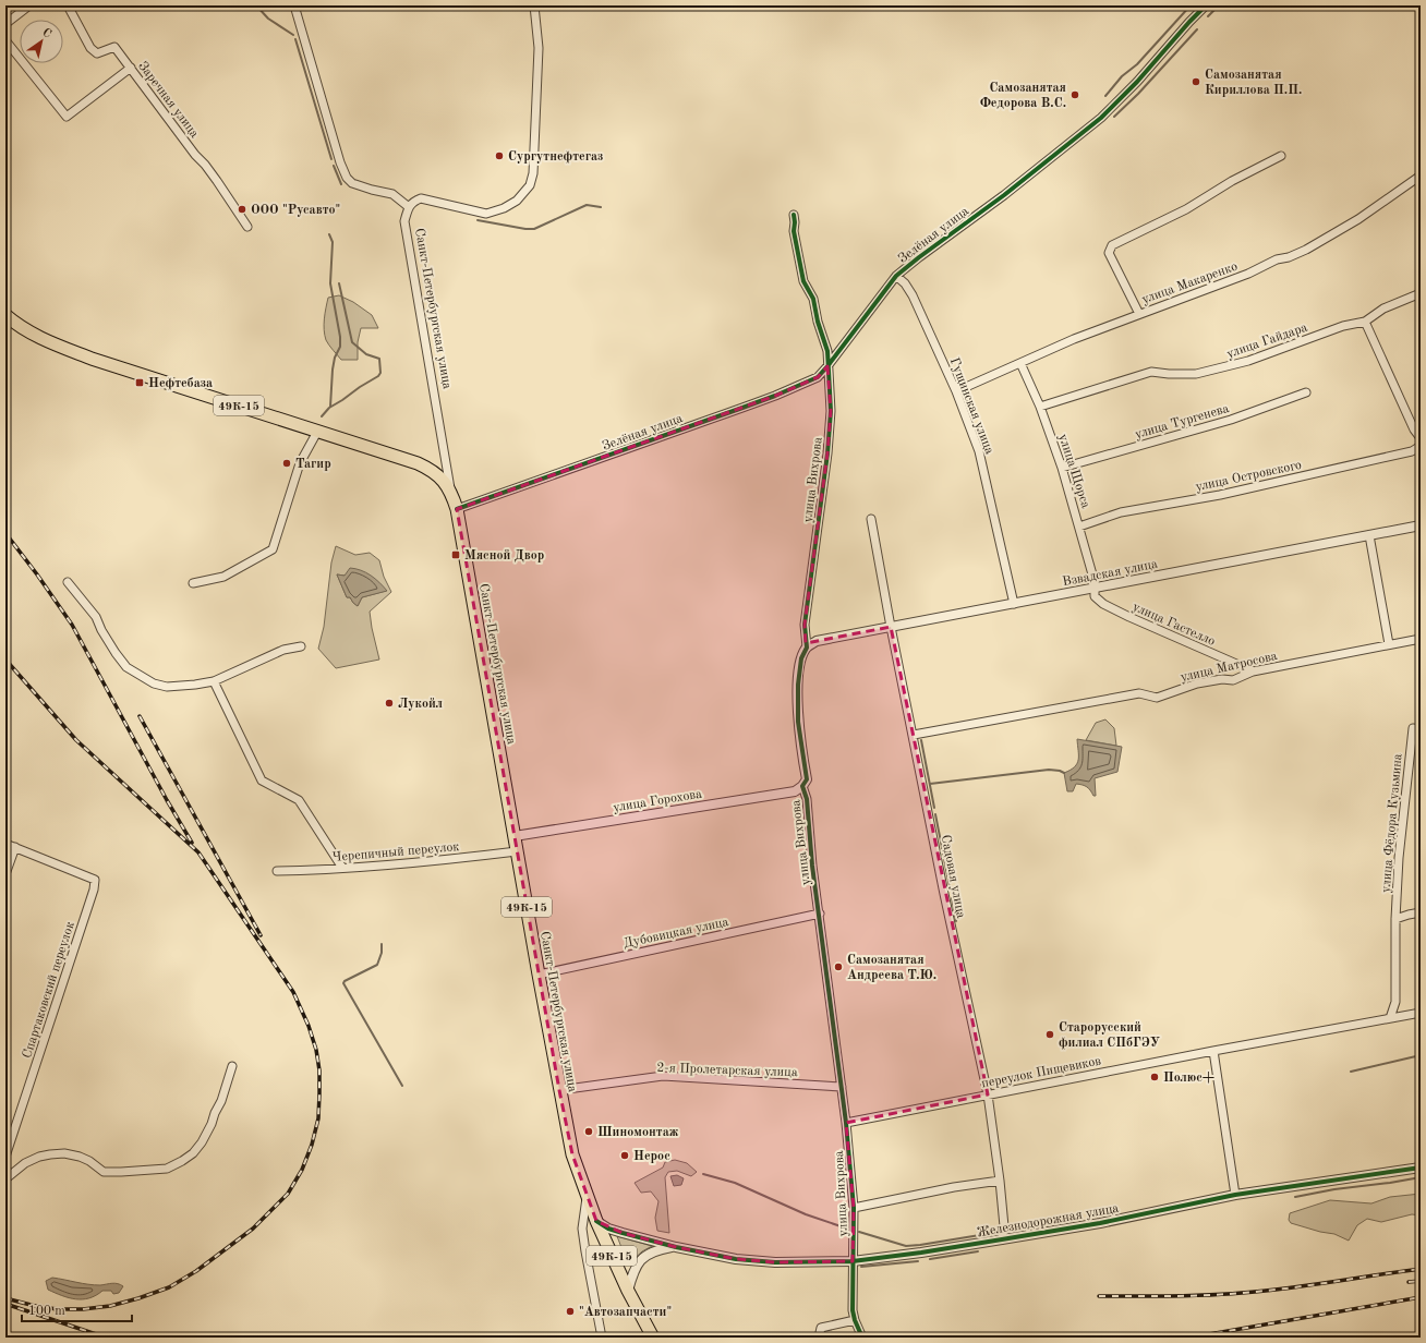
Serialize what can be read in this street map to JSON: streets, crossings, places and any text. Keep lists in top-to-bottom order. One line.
{"streets":{"main road":["Санкт-Петербургская улица","49К-15"],"street":["Заречная улица","Зелёная улица","улица Макаренко","улица Гайдара","Гущинская улица","улица Тургенева","улица Щорса","улица Островского","улица Вихрова","Взвадская улица","улица Гастелло","улица Матросова","улица Горохова","улица Фёдора Кузьмина","Черепичный переулок","Садовая улица","Дубовицкая улица","Спартаковский переулок","2-я Пролетарская улица","переулок Пищевиков","Железнодорожная улица"]},"crossings":[["Зелёная улица","Санкт-Петербургская улица"],["Зелёная улица","49К-15"],["Зелёная улица","Гущинская улица"],["Зелёная улица","улица Вихрова"],["улица Макаренко","Гущинская улица"],["улица Макаренко","улица Щорса"],["Санкт-Петербургская улица","49К-15"],["Санкт-Петербургская улица","улица Горохова"],["Санкт-Петербургская улица","Черепичный переулок"],["Санкт-Петербургская улица","Дубовицкая улица"],["Санкт-Петербургская улица","2-я Пролетарская улица"],["улица Гайдара","улица Щорса"],["49К-15","Железнодорожная улица"],["Гущинская улица","Взвадская улица"],["улица Тургенева","улица Щорса"],["улица Щорса","улица Островского"],["улица Щорса","Взвадская улица"],["улица Щорса","улица Гастелло"],["улица Вихрова","Взвадская улица"],["улица Вихрова","улица Горохова"],["улица Вихрова","Дубовицкая улица"],["улица Вихрова","2-я Пролетарская улица"],["улица Вихрова","переулок Пищевиков"],["улица Вихрова","Железнодорожная улица"],["Взвадская улица","улица Гастелло"],["Взвадская улица","Садовая улица"],["улица Гастелло","улица Матросова"],["улица Матросова","Садовая улица"],["улица Фёдора Кузьмина","переулок Пищевиков"],["Садовая улица","переулок Пищевиков"],["Садовая улица","Железнодорожная улица"]],"places":{"other":["Самозанятая Кириллова П.П.","Самозанятая Федорова В.С.","Сургутнефтегаз","ООО \"Русавто\"","Тагир","Лукойл","Самозанятая Андреева Т.Ю.","Старорусский филиал СПбГЭУ","Полюс+","Шиномонтаж","Нерос","\"Автозапчасти\""],"transit":["Нефтебаза","Мясной Двор"]},"scale_bar":"100 m","north":"top right"}
